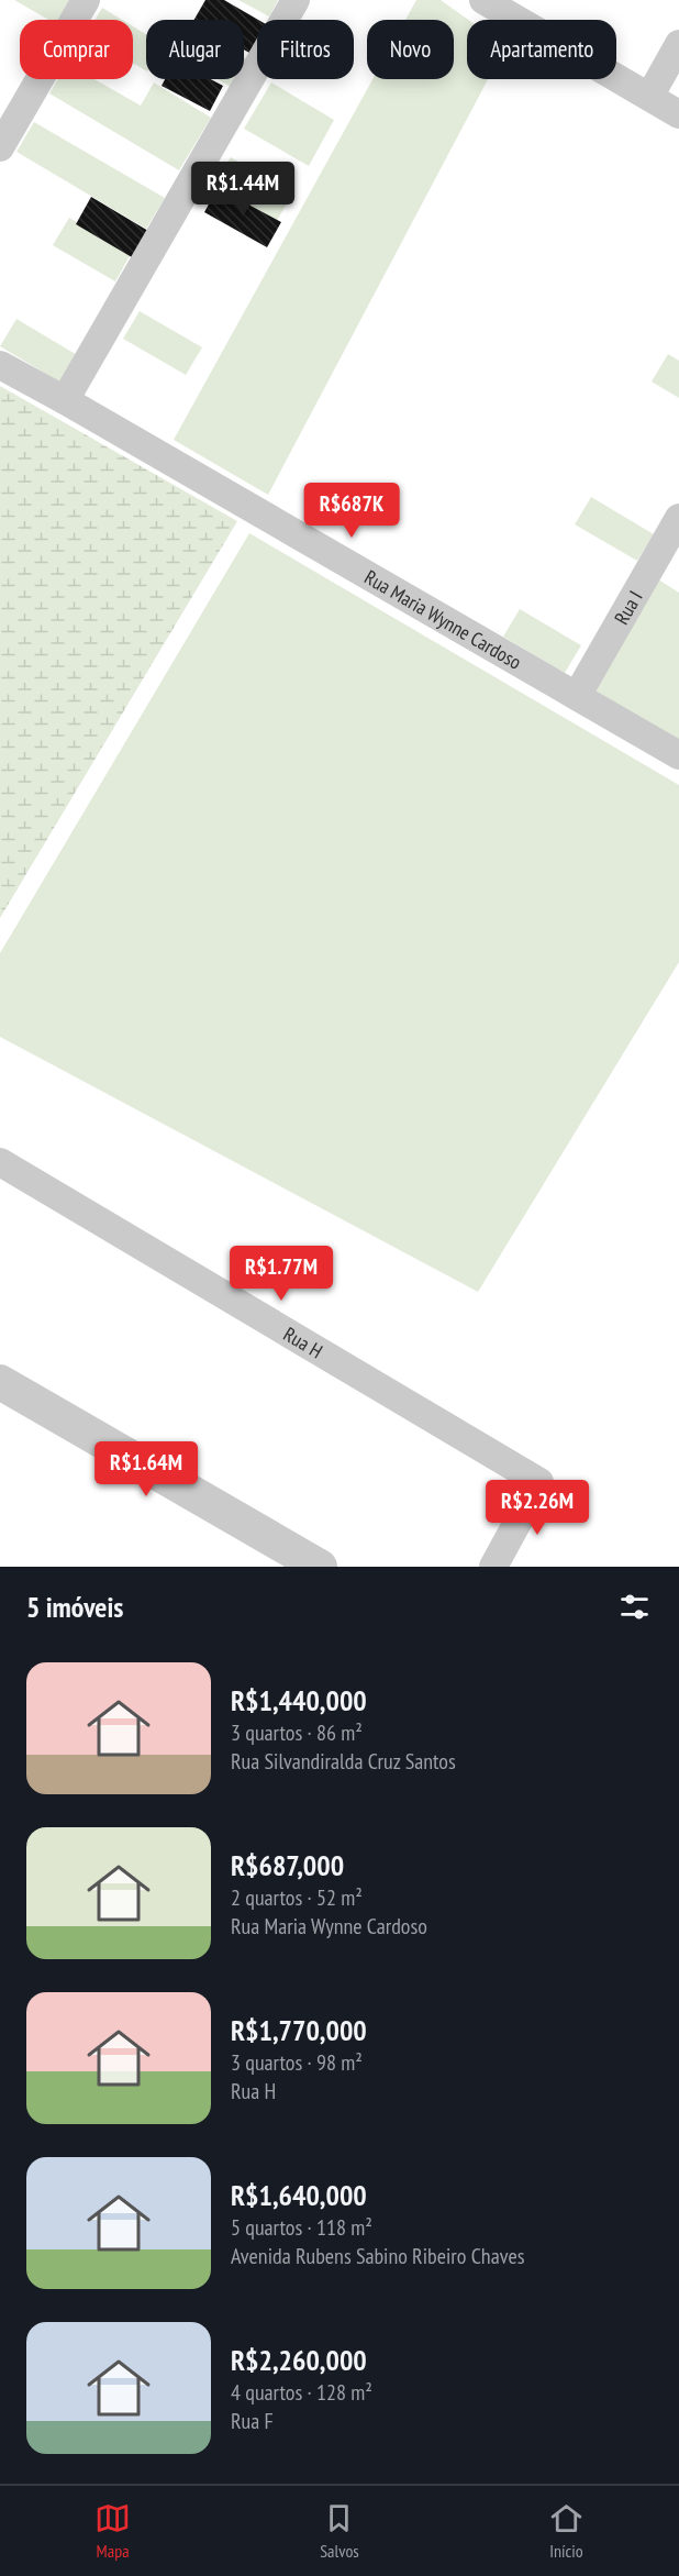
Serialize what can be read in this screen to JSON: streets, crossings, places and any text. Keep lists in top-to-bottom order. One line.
{"streets":{"street":["Rua I","Rua Maria Wynne Cardoso","Rua H"]},"crossings":[["Rua I","Rua Maria Wynne Cardoso"]],"page":{"chip":["Comprar","Alugar","Filtros","Novo","Apartamento"],"price":["R$1.44M","R$687K","R$1.77M","R$1.64M","R$2.26M"],"heading":"5 imóveis","list":[{"name":"R$1,440,000","note":"3 quartos · 86 m² · Rua Silvandiralda Cruz Santos"},{"name":"R$687,000","note":"2 quartos · 52 m² · Rua Maria Wynne Cardoso"},{"name":"R$1,770,000","note":"3 quartos · 98 m² · Rua H"},{"name":"R$1,640,000","note":"5 quartos · 118 m² · Avenida Rubens Sabino Ribeiro Chaves"},{"name":"R$2,260,000","note":"4 quartos · 128 m² · Rua F"}],"tabs":["Mapa","Salvos","Início"]}}
